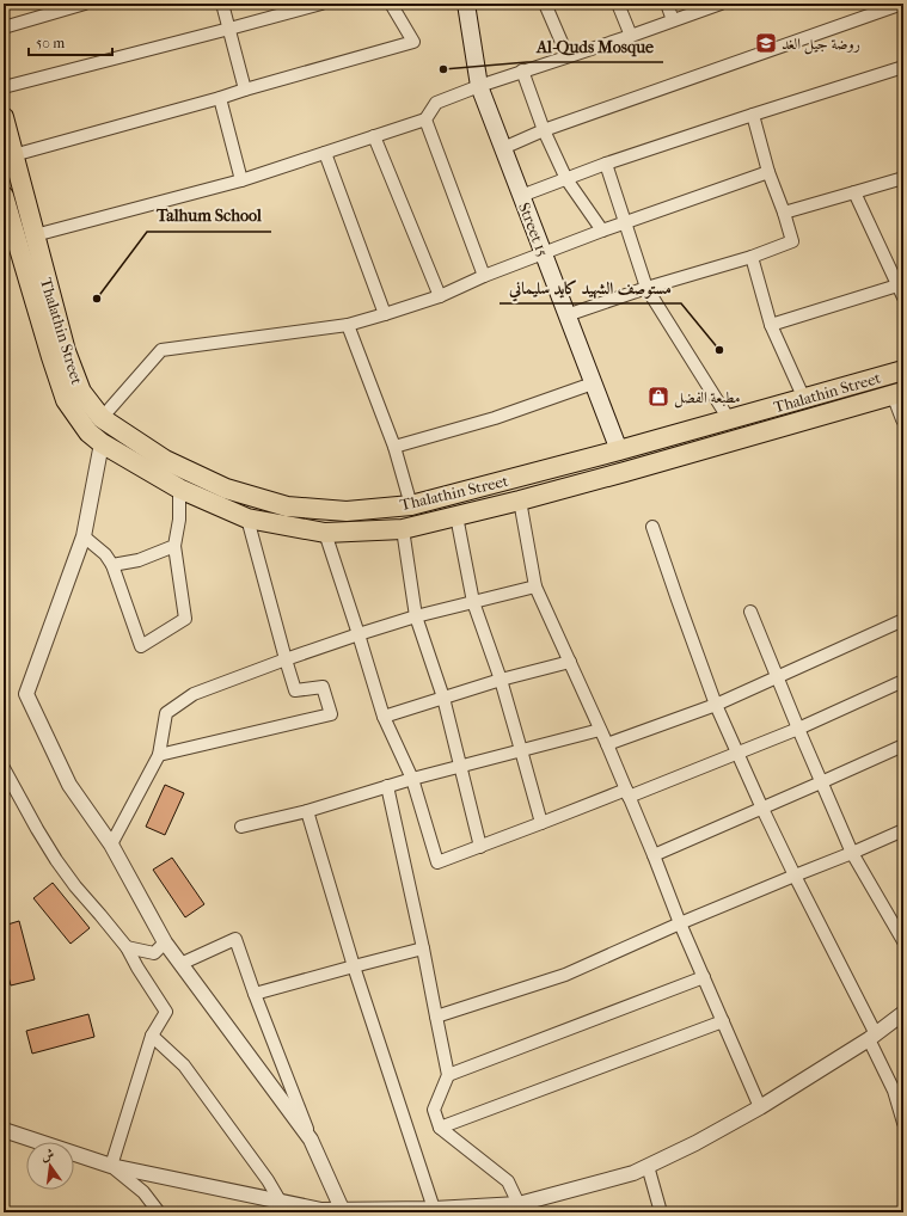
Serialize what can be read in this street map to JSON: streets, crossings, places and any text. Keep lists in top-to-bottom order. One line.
{"streets":{"main road":["Street 15","Thalathin Street"]},"crossings":[["Street 15","Thalathin Street"]],"places":{"school or university":["روضة جيل الغد"],"other":["Al-Quds Mosque","Talhum School","مستوصف الشهيد كايد سليماني"],"shop":["مطبعة الفضل"]},"scale_bar":"50 m","north":"top"}
